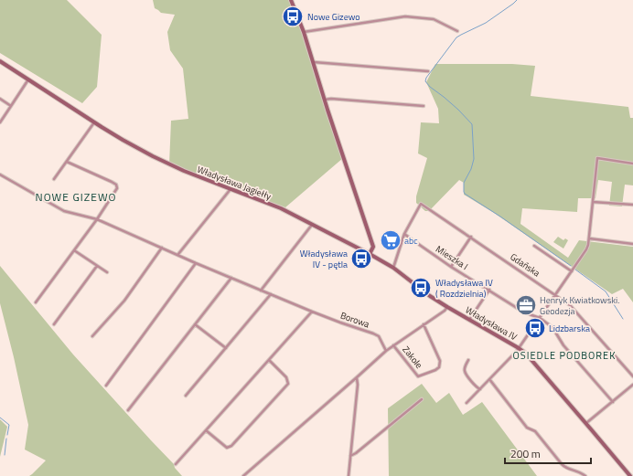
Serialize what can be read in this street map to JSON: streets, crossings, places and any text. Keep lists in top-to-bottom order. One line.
{"streets":{"street":["Władysława Jagiełły","Mieszka I","Gdańska","Borowa","Władysława IV","Zakole"]},"crossings":[["Władysława Jagiełły","Władysława IV"],["Mieszka I","Gdańska"]],"districts":["NOWE GIZEWO","OSIEDLE PODBOREK"],"places":{"bus stop":["Nowe Gizewo","Władysława IV - pętla","Władysława IV ( Rozdzielnia)","Lidzbarska"],"supermarket":["abc"],"office":["Henryk Kwiatkowski. Geodezja"]},"scale_bar":"200 m"}
